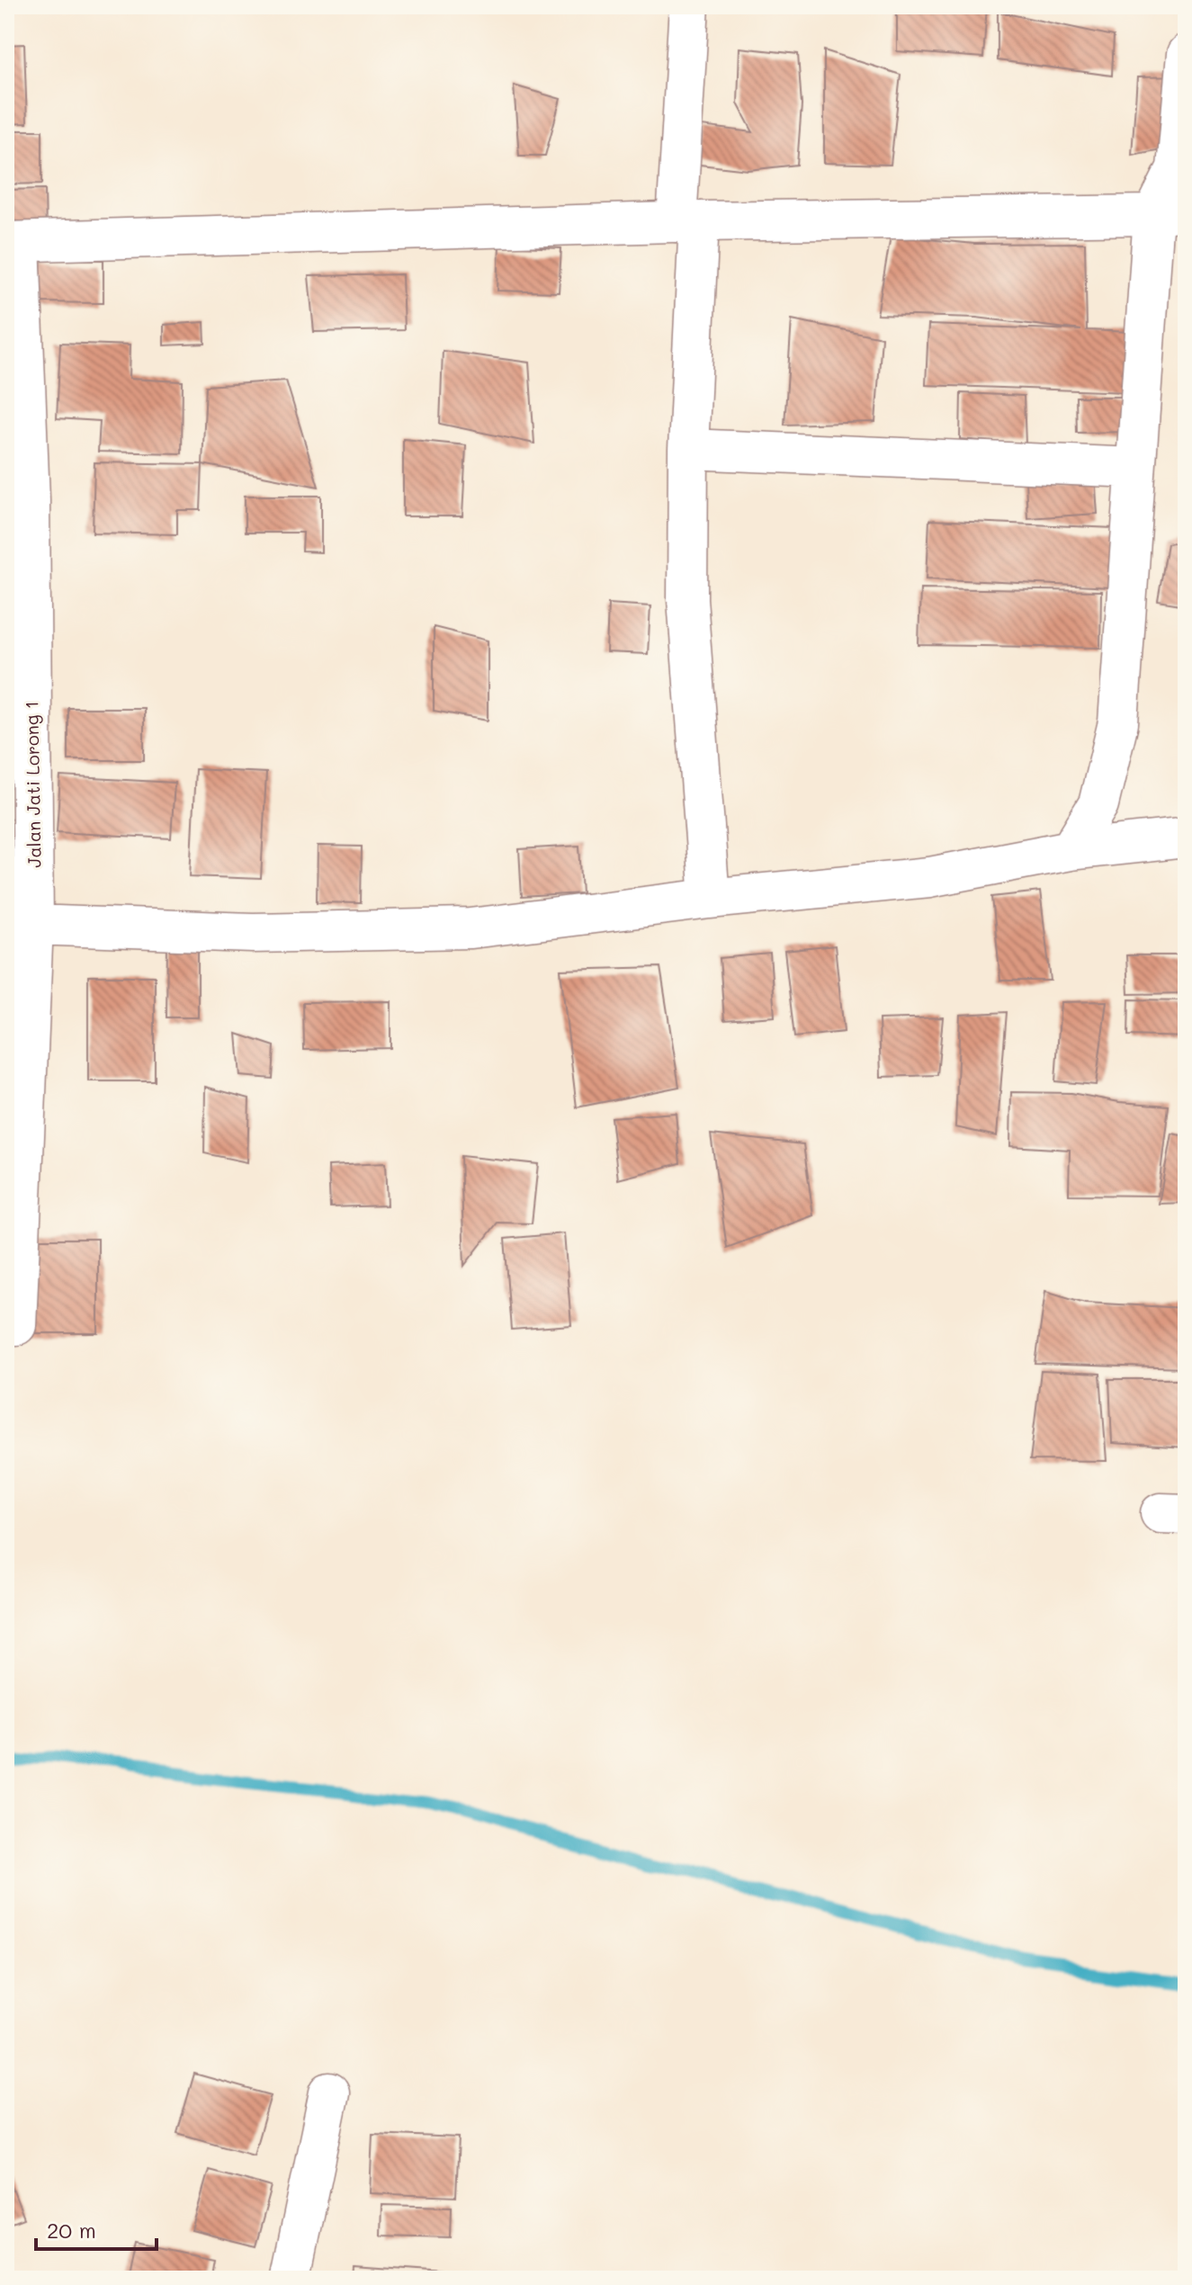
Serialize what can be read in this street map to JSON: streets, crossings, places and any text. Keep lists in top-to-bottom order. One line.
{"streets":{"street":["Jalan Jati Lorong 1"]},"scale_bar":"20 m"}
